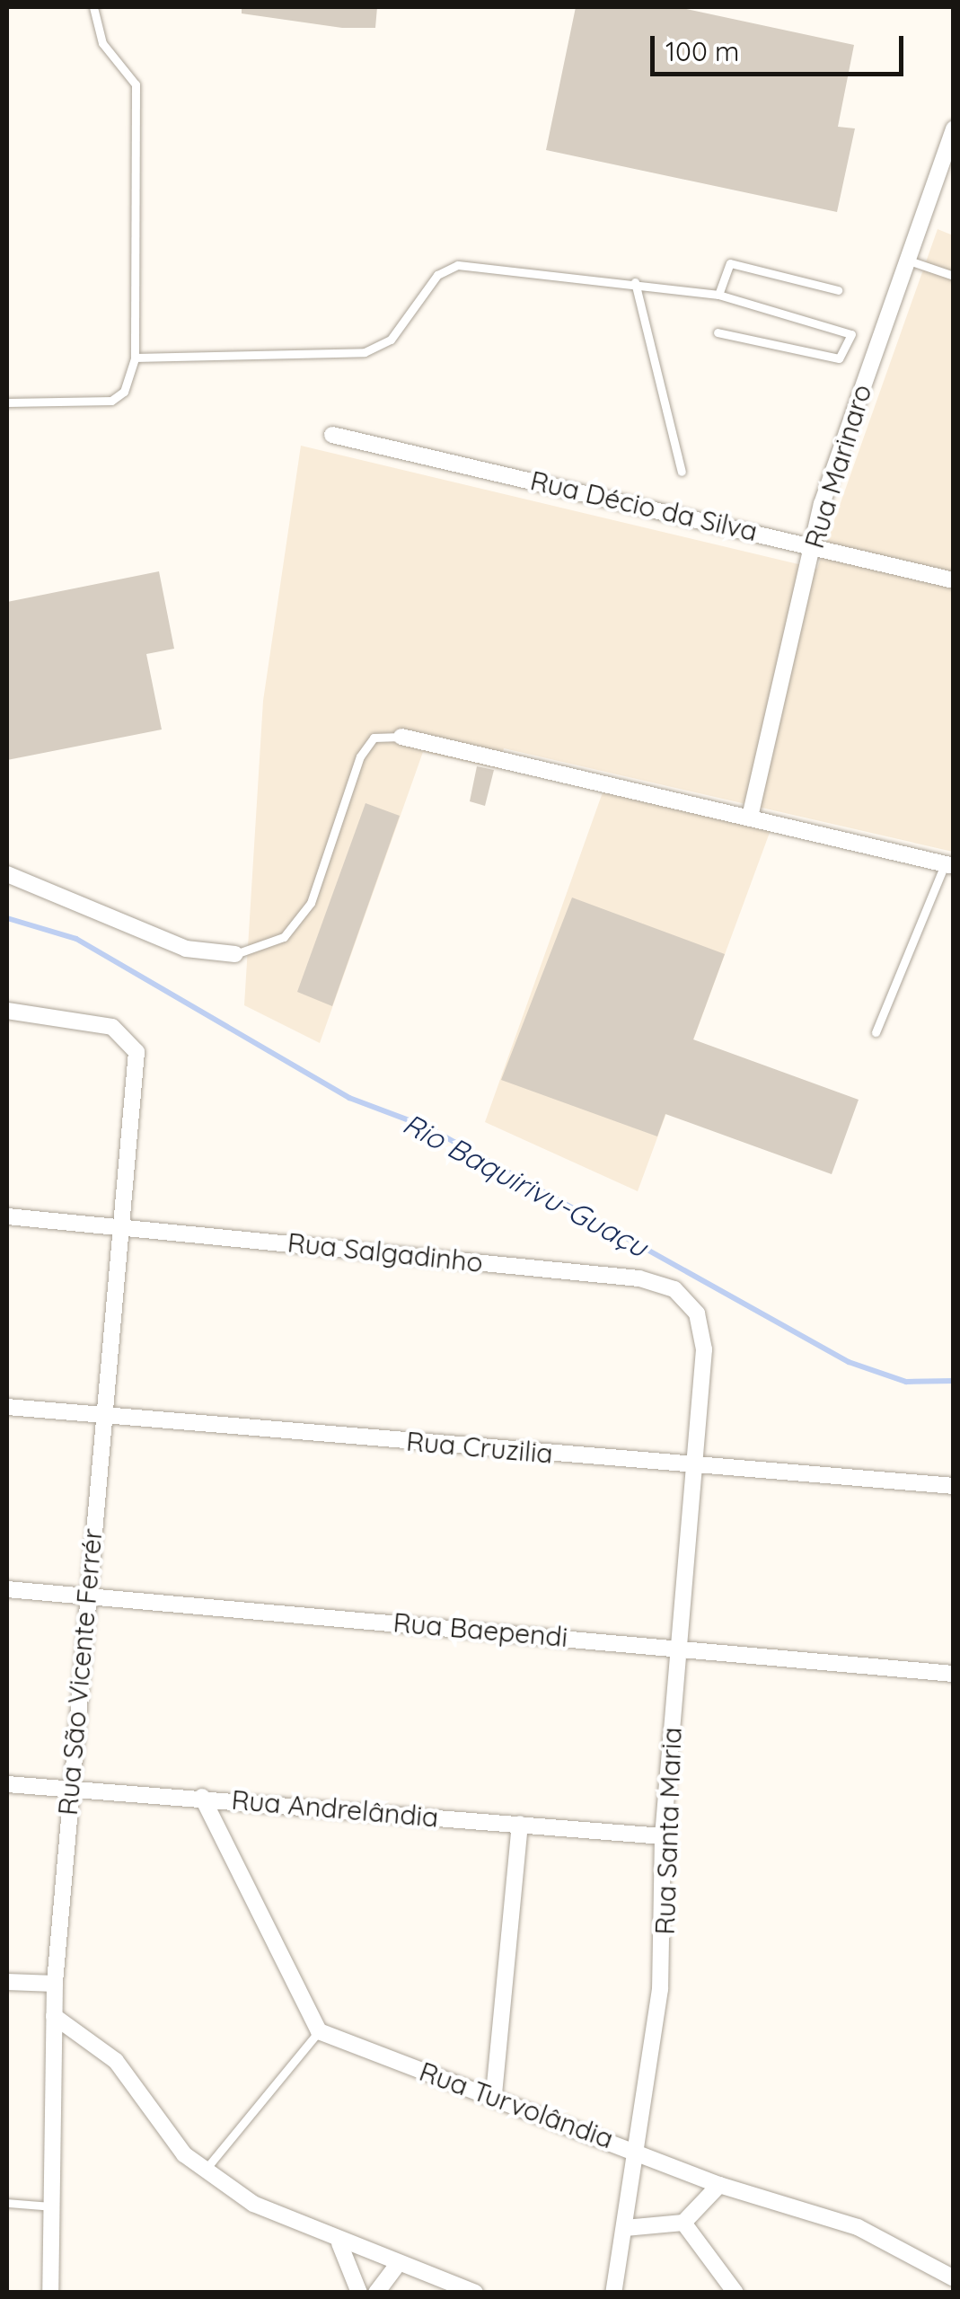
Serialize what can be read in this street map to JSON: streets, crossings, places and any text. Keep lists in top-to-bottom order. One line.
{"streets":{"street":["Rua Marinaro","Rua Décio da Silva","Rua Salgadinho","Rua Cruzilia","Rua Baependi","Rua São Vicente Ferrér","Rua Andrelândia","Rua Santa Maria","Rua Turvolândia"]},"crossings":[["Rua Marinaro","Rua Décio da Silva"],["Rua Salgadinho","Rua São Vicente Ferrér"],["Rua Salgadinho","Rua Santa Maria"],["Rua Cruzilia","Rua São Vicente Ferrér"],["Rua Cruzilia","Rua Santa Maria"],["Rua Baependi","Rua São Vicente Ferrér"],["Rua Baependi","Rua Santa Maria"],["Rua São Vicente Ferrér","Rua Andrelândia"],["Rua Andrelândia","Rua Santa Maria"],["Rua Santa Maria","Rua Turvolândia"]],"water":["Rio Baquirivu-Guaçu"],"scale_bar":"100 m"}
